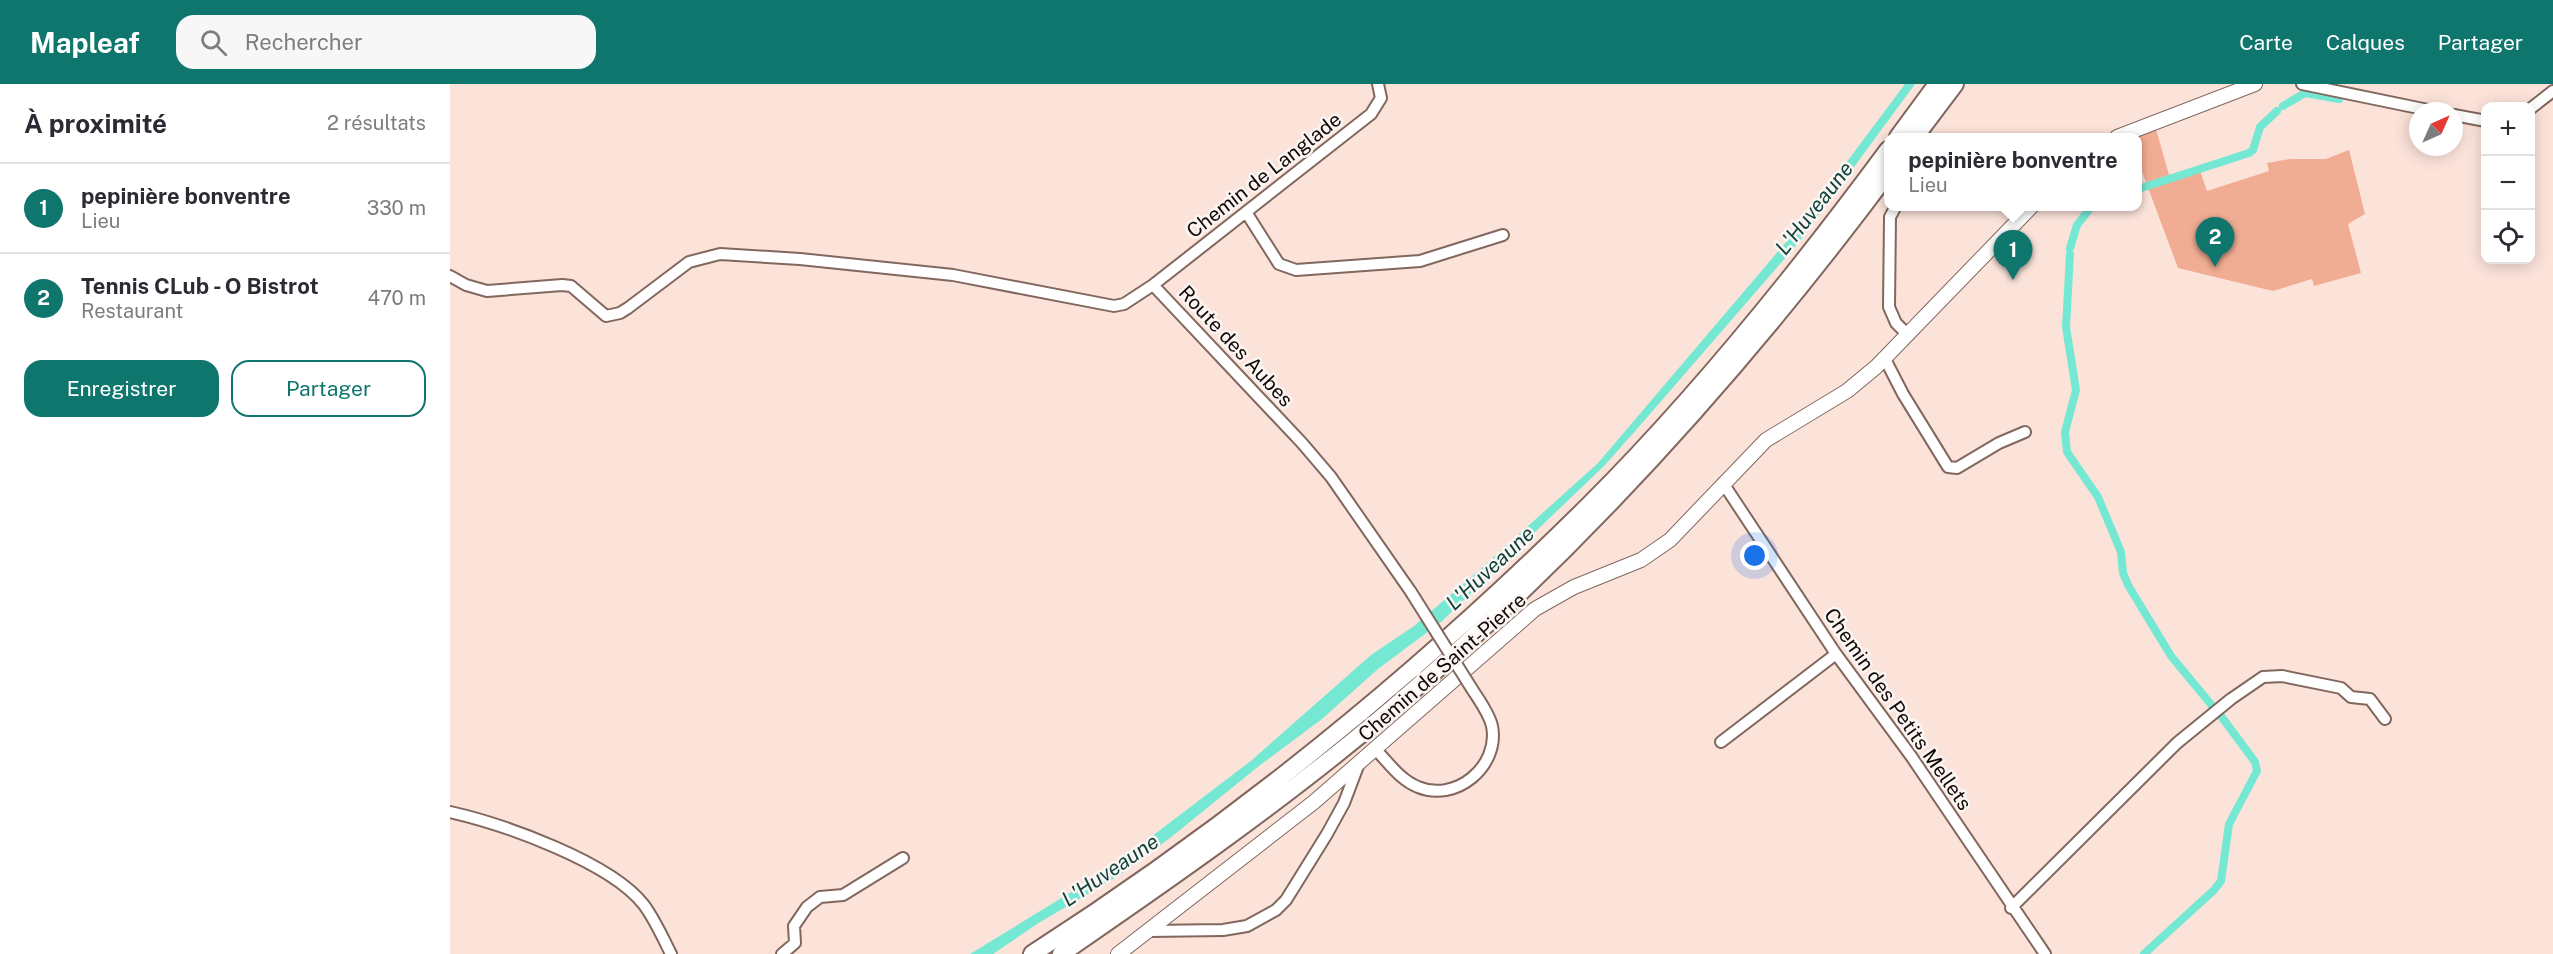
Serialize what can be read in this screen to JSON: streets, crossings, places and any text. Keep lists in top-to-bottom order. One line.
{"streets":{"main road":["Chemin de Saint-Pierre"],"street":["Chemin de Langlade","Route des Aubes","Chemin des Petits Mellets"]},"crossings":[["Chemin de Langlade","Route des Aubes"],["Route des Aubes","Chemin de Saint-Pierre"],["Chemin de Saint-Pierre","Chemin des Petits Mellets"]],"water":["L'Huveaune"],"north":"top right","page":{"header":"Mapleaf","search":"Rechercher","nav":["Carte","Calques","Partager"],"heading":["À proximité","2 résultats"],"map_buttons":["+","−"],"popup":["pepinière bonventre","Lieu"],"list":[{"mark":"1","name":"pepinière bonventre","note":"Lieu","value":"330 m"},{"mark":"2","name":"Tennis CLub - O Bistrot","note":"Restaurant","value":"470 m"}],"pins":["2","1"],"buttons":["Enregistrer","Partager"]}}
